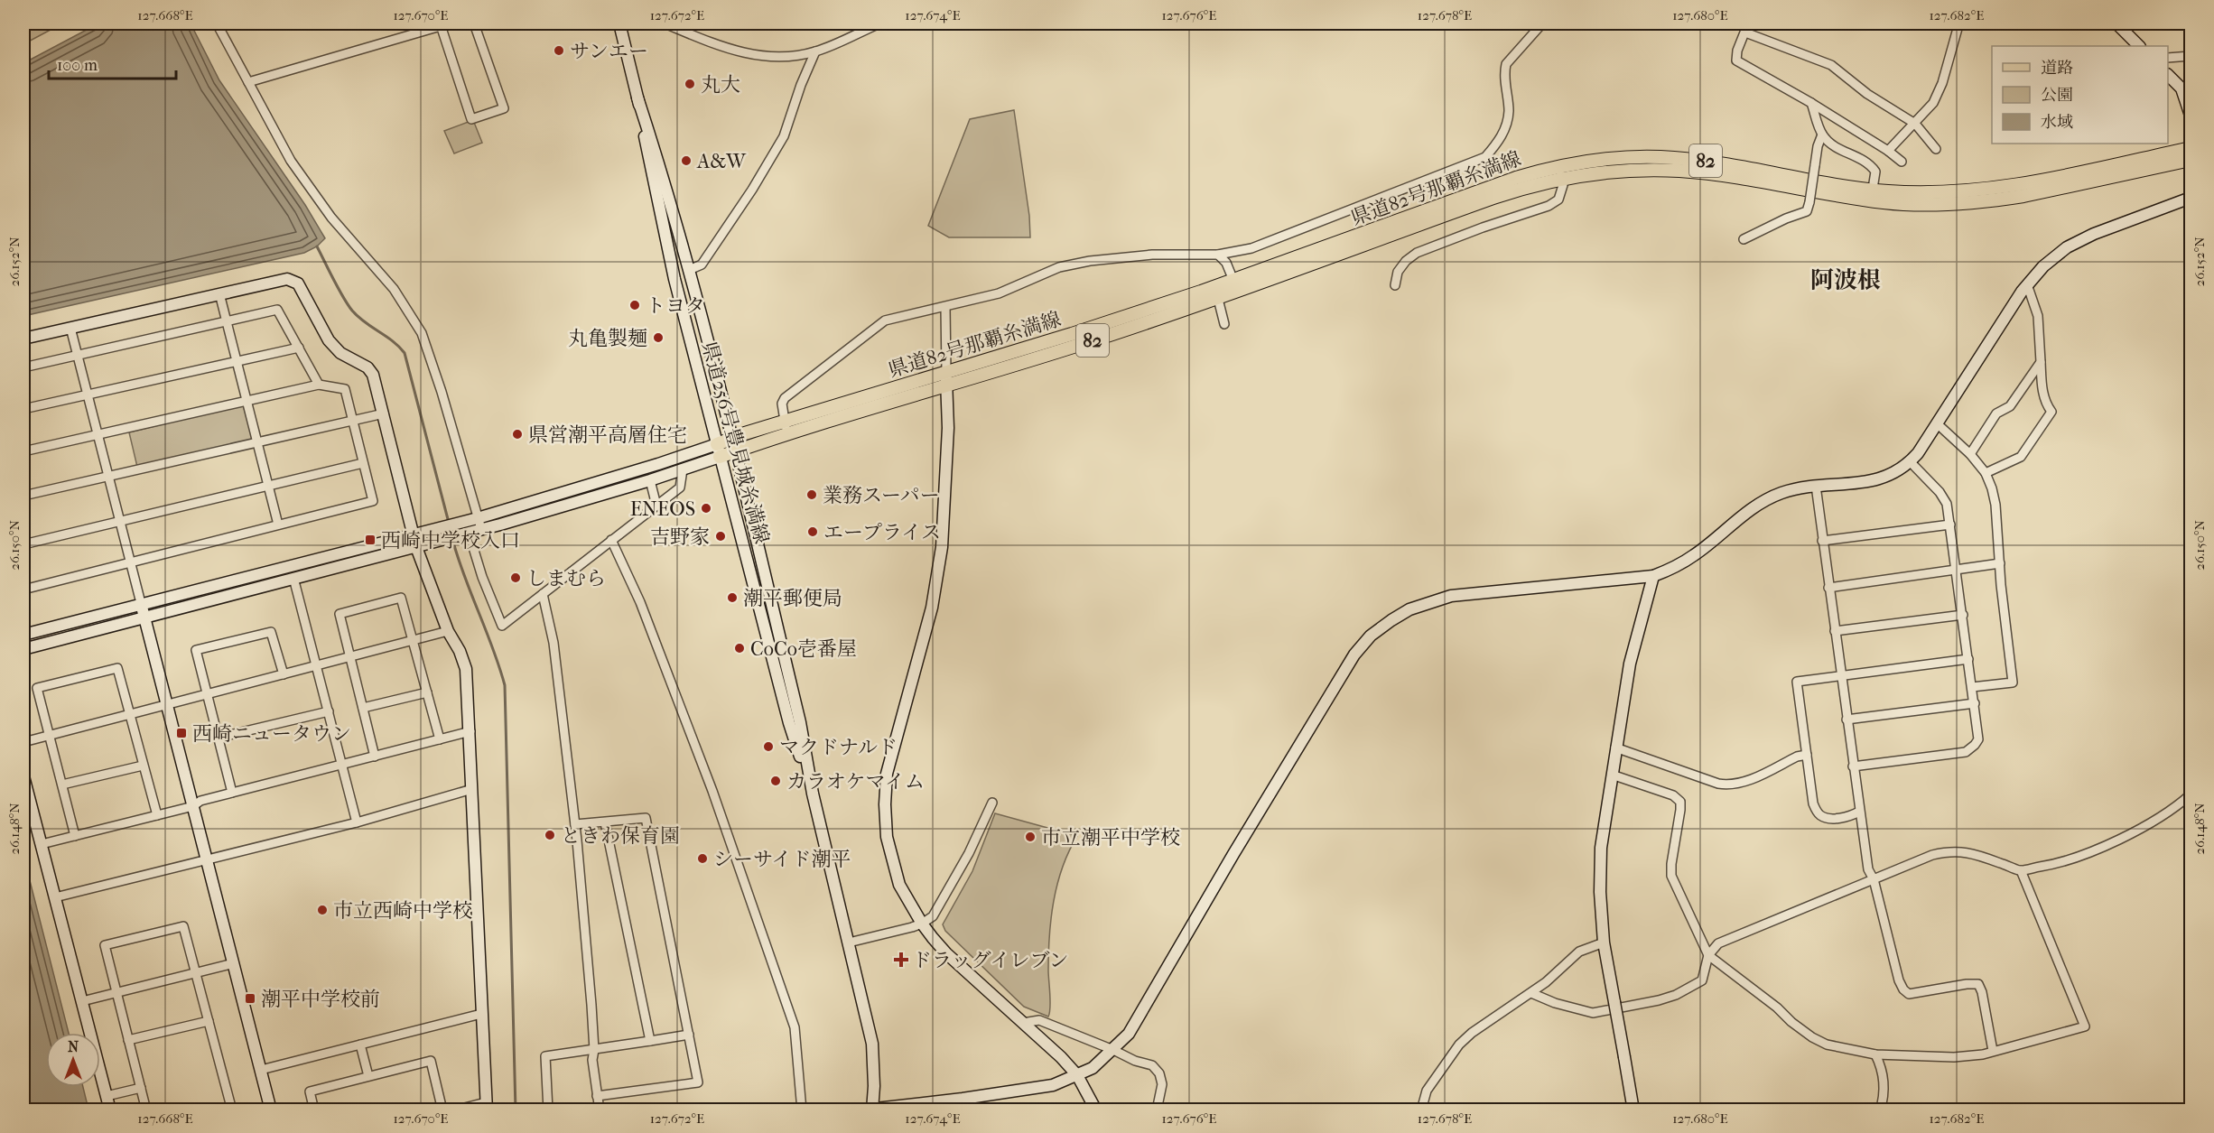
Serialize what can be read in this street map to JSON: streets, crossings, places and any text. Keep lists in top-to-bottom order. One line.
{"streets":{"main road":["82","県道82号那覇糸満線"],"street":["県道256号豊見城糸満線"]},"crossings":[["県道82号那覇糸満線","県道256号豊見城糸満線"]],"districts":["阿波根"],"places":{"other":["サンエー","丸大","A&W","トヨタ","丸亀製麺","県営潮平高層住宅","業務スーパー","ENEOS","エープライス","吉野家","しまむら","潮平郵便局","CoCo壱番屋","マクドナルド","カラオケマイム","ときわ保育園","市立潮平中学校","シーサイド潮平","市立西崎中学校"],"transit":["西崎中学校入口","西崎ニュータウン","潮平中学校前"],"health":["ドラッグイレブン"]},"legend":["道路","公園","水域"],"scale_bar":"100 m","north":"top","coordinates":["127.668°E","127.670°E","127.672°E","127.674°E","127.676°E","127.678°E","127.680°E","127.682°E","26.152°N","26.150°N","26.148°N"]}
